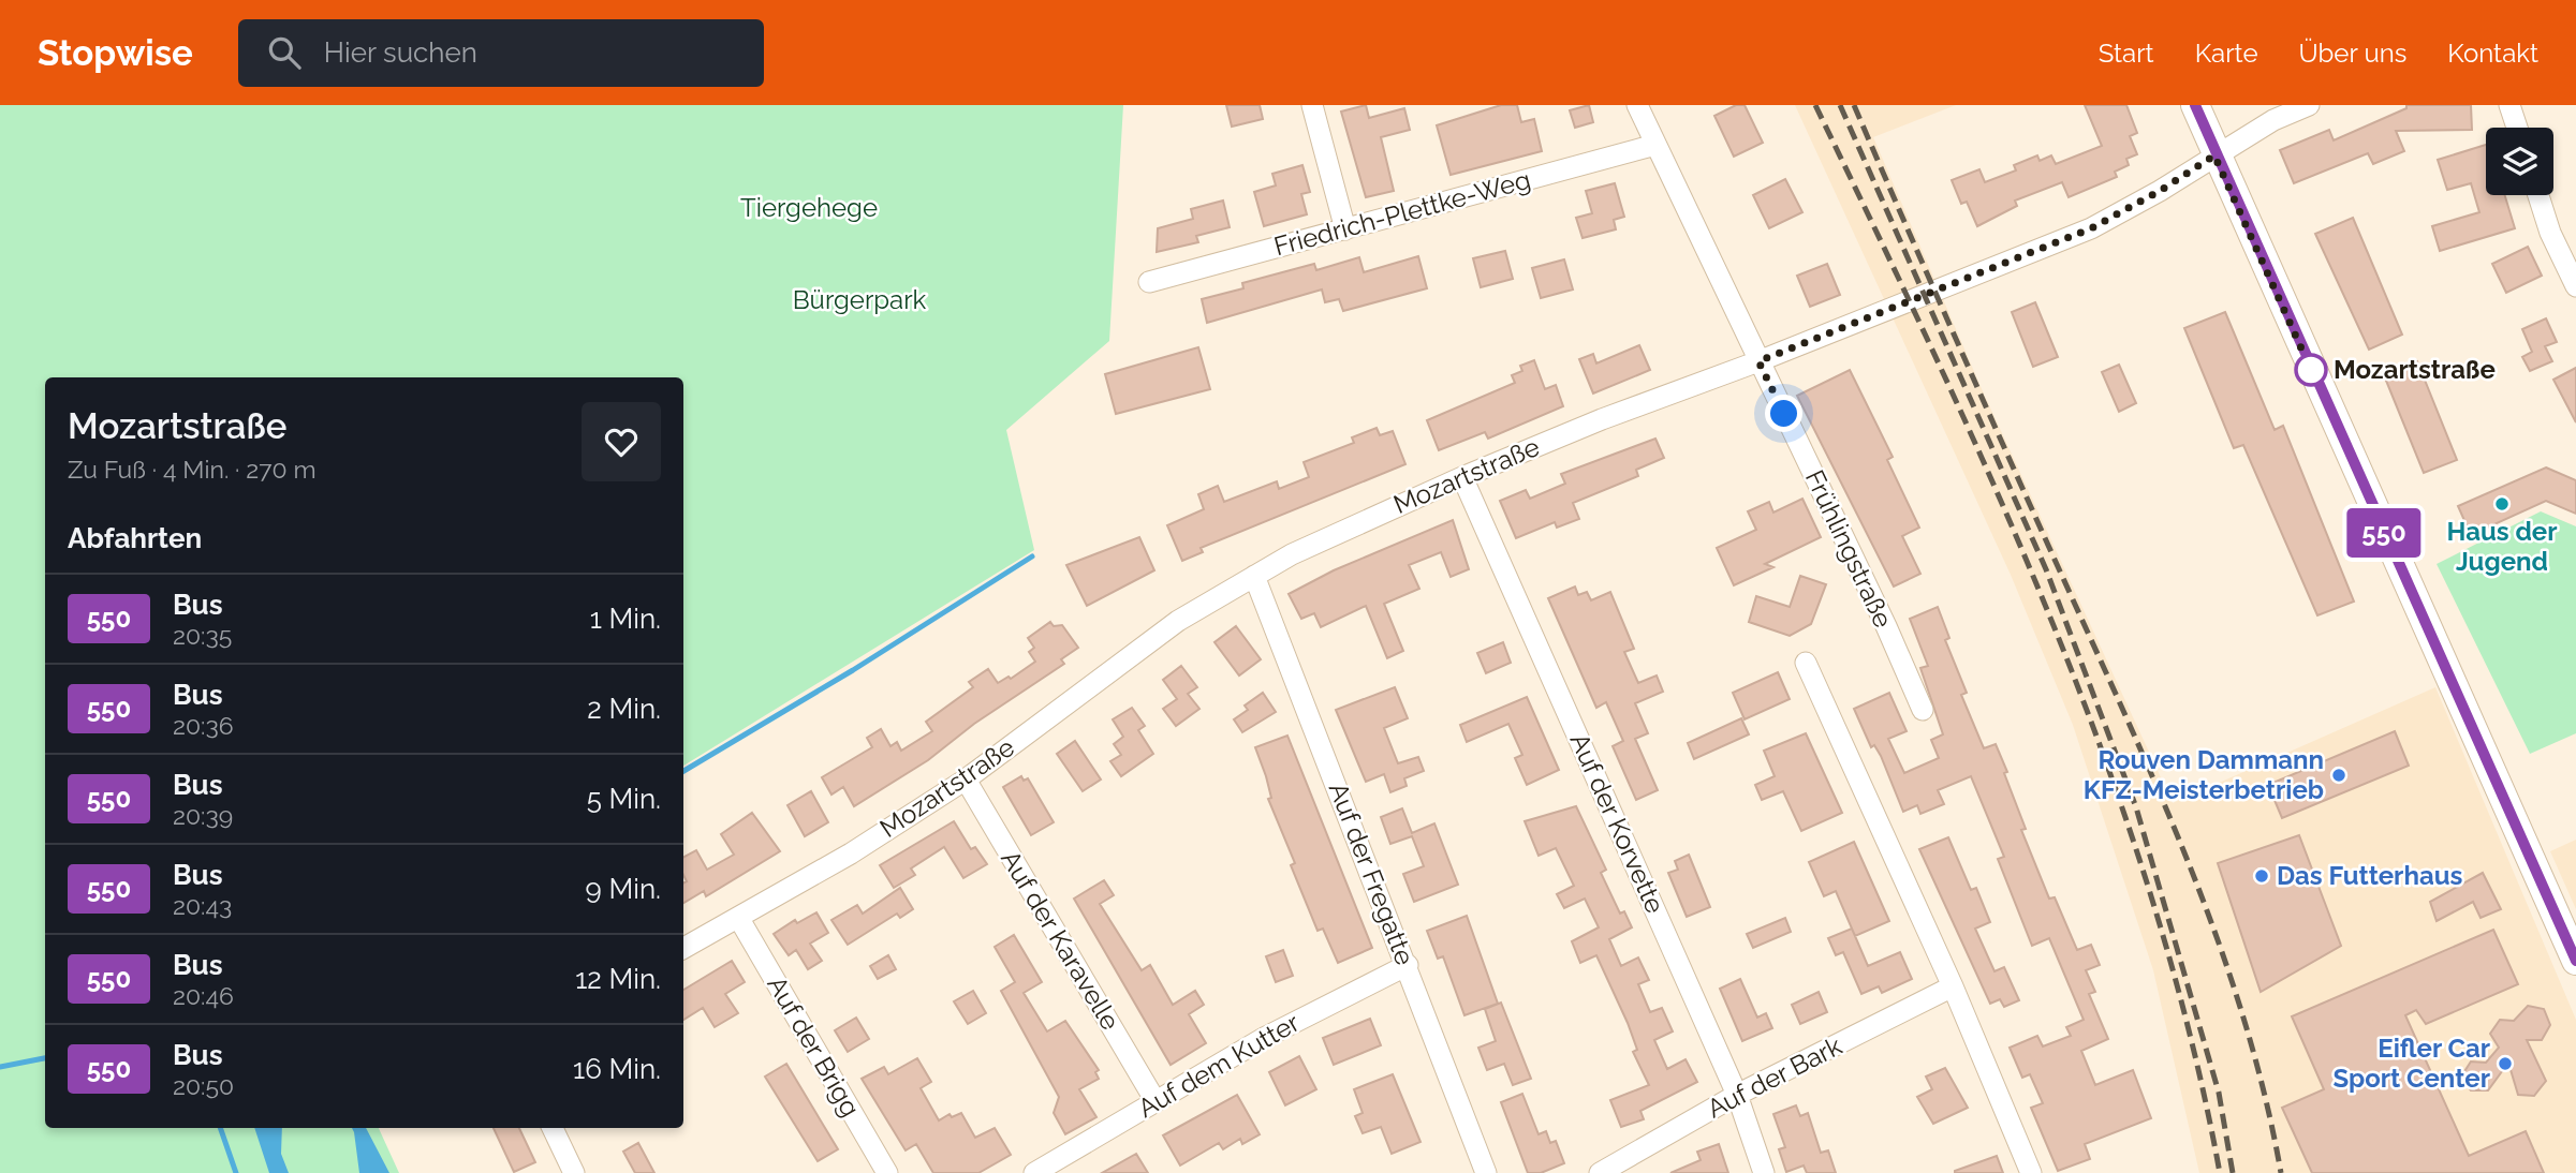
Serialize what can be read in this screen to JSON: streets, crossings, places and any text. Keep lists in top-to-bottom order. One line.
{"streets":{"street":["Friedrich-Plettke-Weg","Mozartstraße","Frühlingstraße","Auf der Korvette","Auf der Fregatte","Auf der Karavelle","Auf der Brigg","Auf dem Kutter","Auf der Bark"]},"crossings":[["Friedrich-Plettke-Weg","Frühlingstraße"],["Mozartstraße","Frühlingstraße"],["Mozartstraße","Auf der Korvette"],["Mozartstraße","Auf der Fregatte"],["Mozartstraße","Auf der Karavelle"],["Mozartstraße","Auf der Brigg"],["Auf der Korvette","Auf der Bark"],["Auf der Fregatte","Auf dem Kutter"],["Auf der Karavelle","Auf dem Kutter"]],"parks":["Tiergehege","Bürgerpark"],"places":["Mozartstraße","Haus der Jugend","Rouven Dammann KFZ-Meisterbetrieb","Das Futterhaus","Eifler Car Sport Center"],"lines":["bus line 550"],"page":{"header":"Stopwise","search":"Hier suchen","nav":["Start","Karte","Über uns","Kontakt"],"on_map":"550","heading":[["Mozartstraße","Zu Fuß · 4 Min. · 270 m"],"Abfahrten"],"list":[{"mark":"550","name":"Bus","note":"20:35","value":"1 Min."},{"mark":"550","name":"Bus","note":"20:36","value":"2 Min."},{"mark":"550","name":"Bus","note":"20:39","value":"5 Min."},{"mark":"550","name":"Bus","note":"20:43","value":"9 Min."},{"mark":"550","name":"Bus","note":"20:46","value":"12 Min."},{"mark":"550","name":"Bus","note":"20:50","value":"16 Min."}]}}
